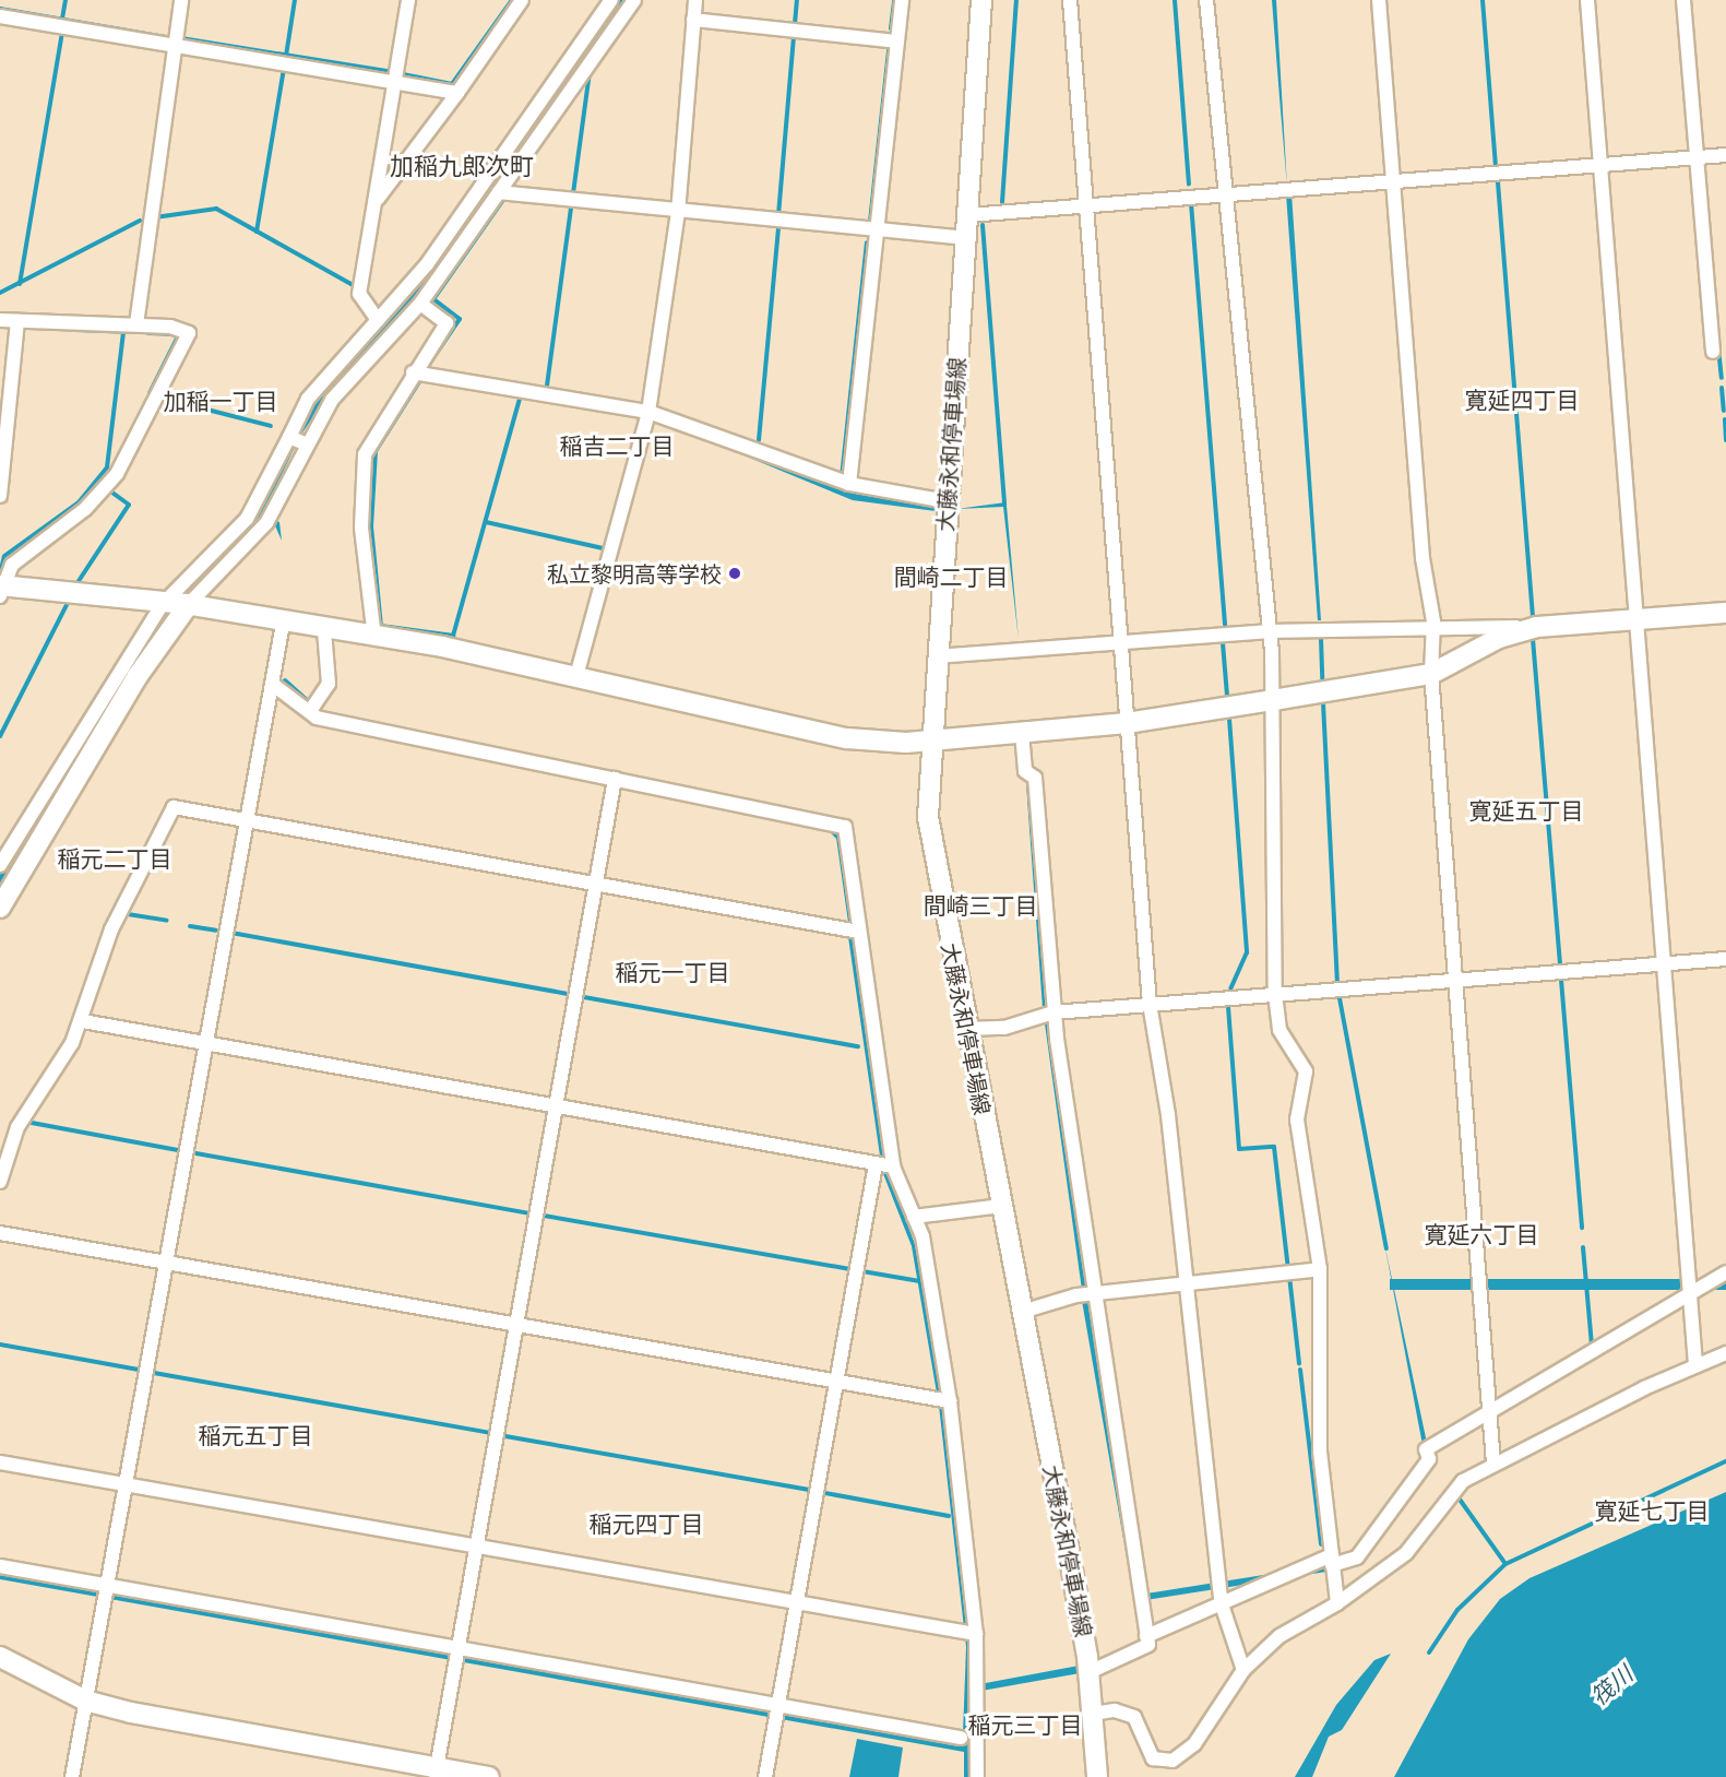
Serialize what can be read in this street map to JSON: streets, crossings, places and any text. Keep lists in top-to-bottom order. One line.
{"streets":{"street":["大藤永和停車場線"]},"districts":["加稲九郎次町","寛延四丁目","加稲一丁目","稲吉二丁目","間崎二丁目","寛延五丁目","稲元二丁目","間崎三丁目","稲元一丁目","寛延六丁目","稲元五丁目","寛延七丁目","稲元四丁目","稲元三丁目"],"water":["筏川"],"places":["私立黎明高等学校"]}
